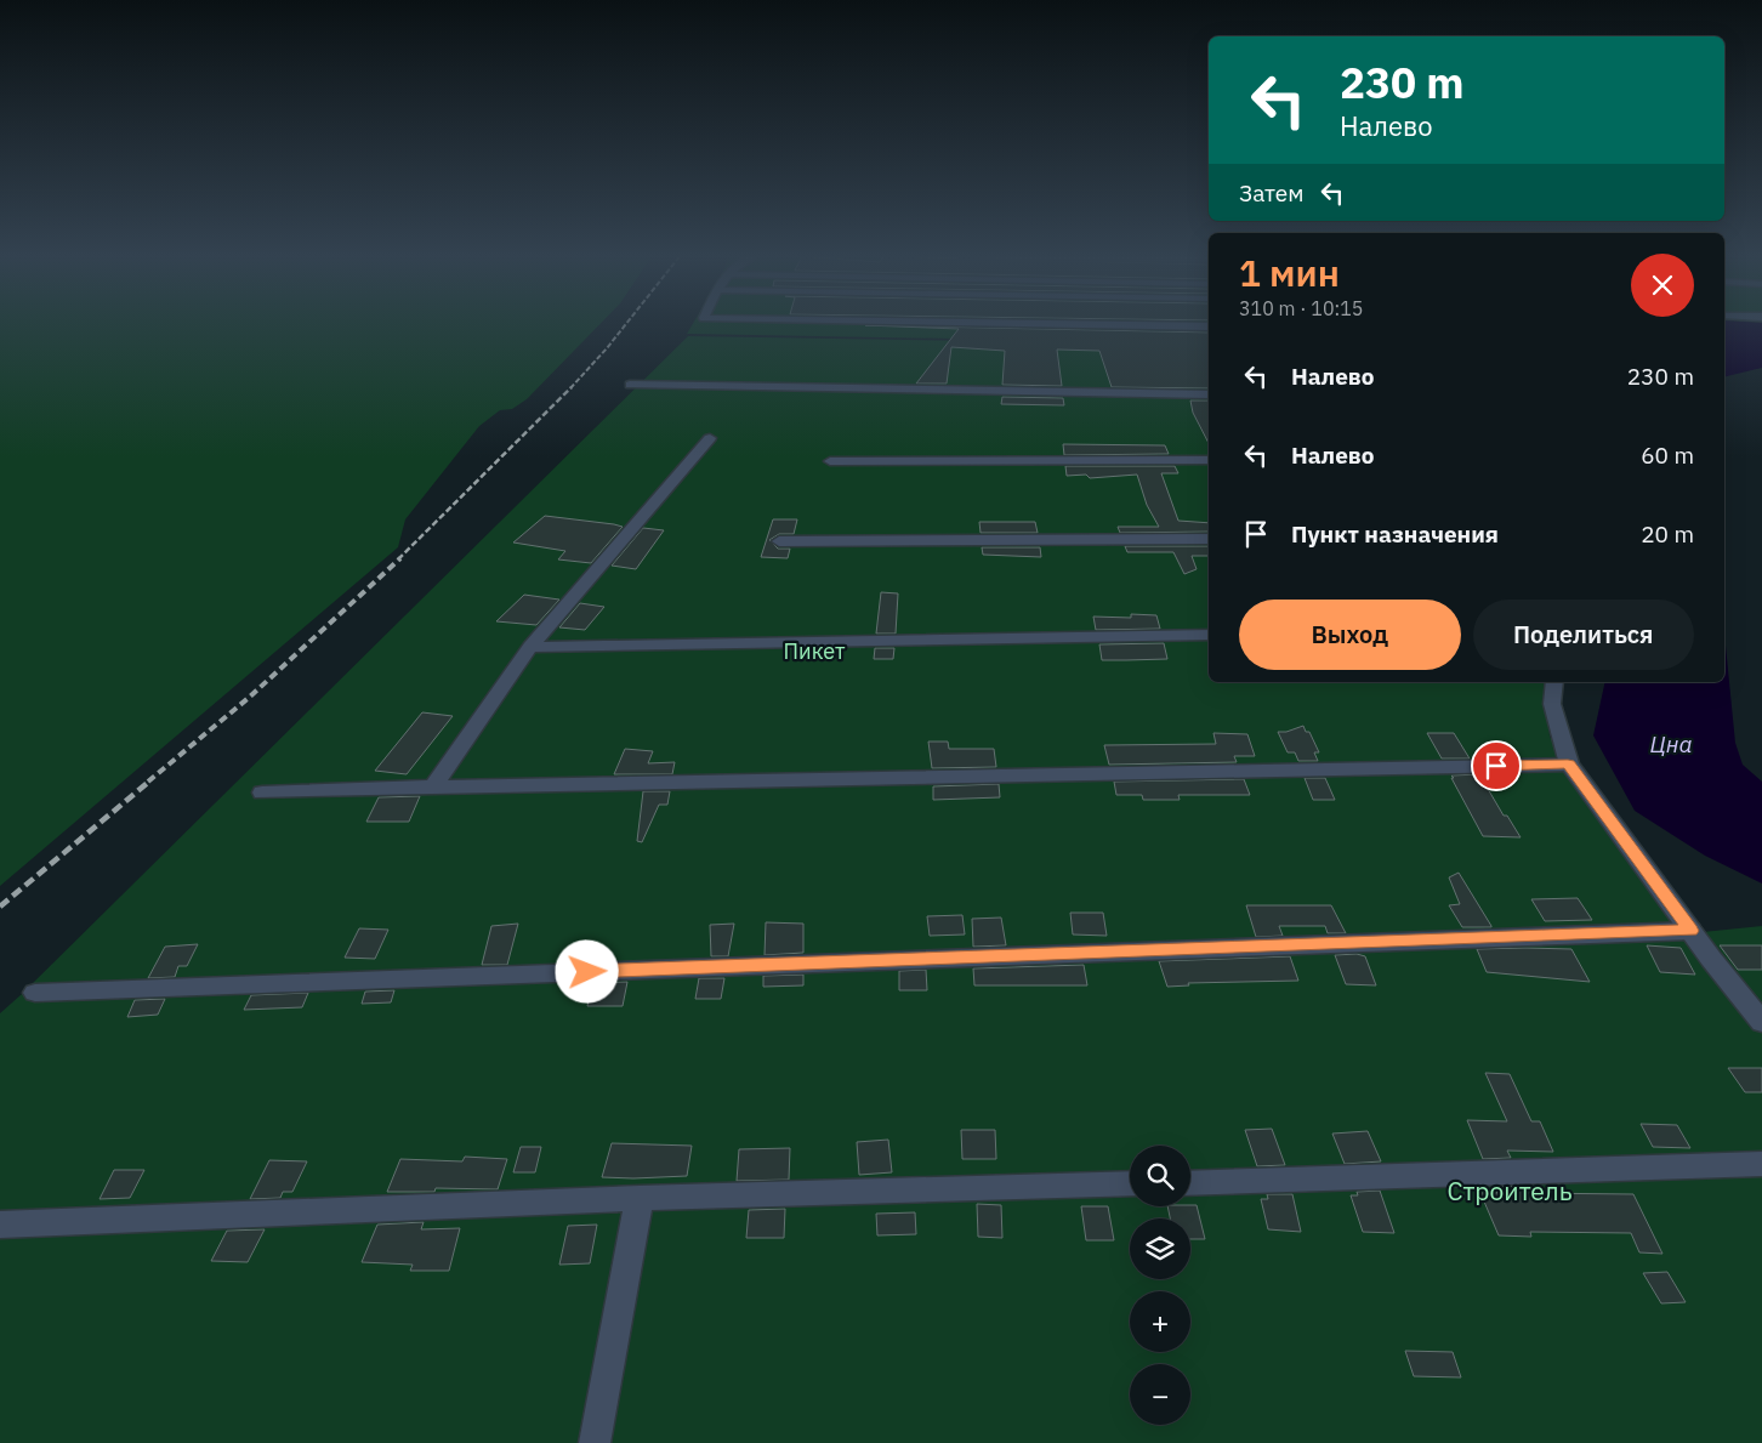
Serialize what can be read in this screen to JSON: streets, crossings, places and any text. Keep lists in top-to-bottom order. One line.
{"water":["Цна"],"parks":["Пикет","Строитель"],"page":{"turn":["230 m","Налево"],"then":"Затем","heading":["1 мин","310 m · 10:15"],"list":[{"name":"Налево","value":"230 m"},{"name":"Налево","value":"60 m"},{"name":"Пункт назначения","value":"20 m"}],"buttons":["Выход","Поделиться"],"map_buttons":["+","−"]}}
